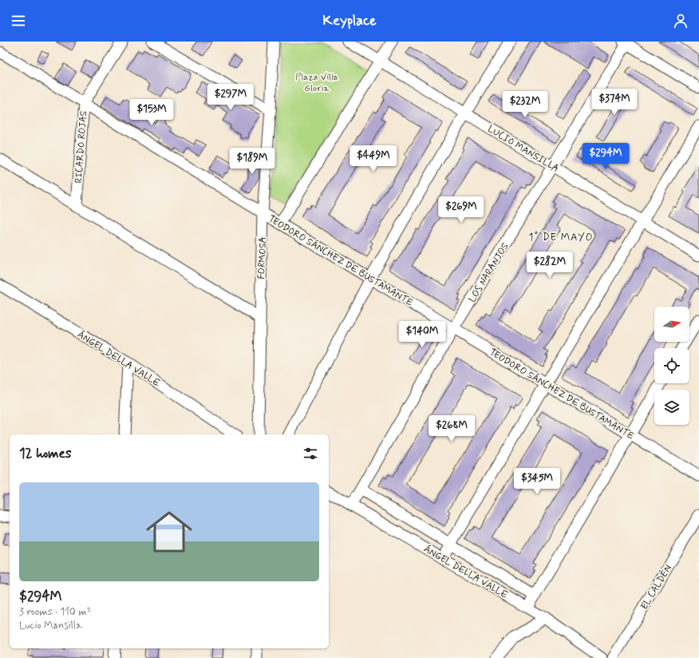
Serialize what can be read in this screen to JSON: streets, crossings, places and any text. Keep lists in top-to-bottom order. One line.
{"streets":{"street":["RICARDO ROJAS","LUCIO MANSILLA","FORMOSA","TEODORO SÁNCHEZ DE BUSTAMANTE","LOS NARANJOS","ÁNGEL DELLA VALLE","EL CALDÉN"]},"crossings":[["RICARDO ROJAS","TEODORO SÁNCHEZ DE BUSTAMANTE"],["LUCIO MANSILLA","LOS NARANJOS"],["FORMOSA","TEODORO SÁNCHEZ DE BUSTAMANTE"],["TEODORO SÁNCHEZ DE BUSTAMANTE","LOS NARANJOS"],["LOS NARANJOS","ÁNGEL DELLA VALLE"]],"districts":["1° DE MAYO"],"parks":["Plaza Villa Gloria"],"north":"right","page":{"header":"Keyplace","price":["$297M","$374M","$232M","$153M","$294M","$449M","$189M","$269M","$282M","$140M","$268M","$345M"],"heading":"12 homes","list":[{"name":"$294M","note":"3 rooms · 110 m² · Lucio Mansilla"}]}}
